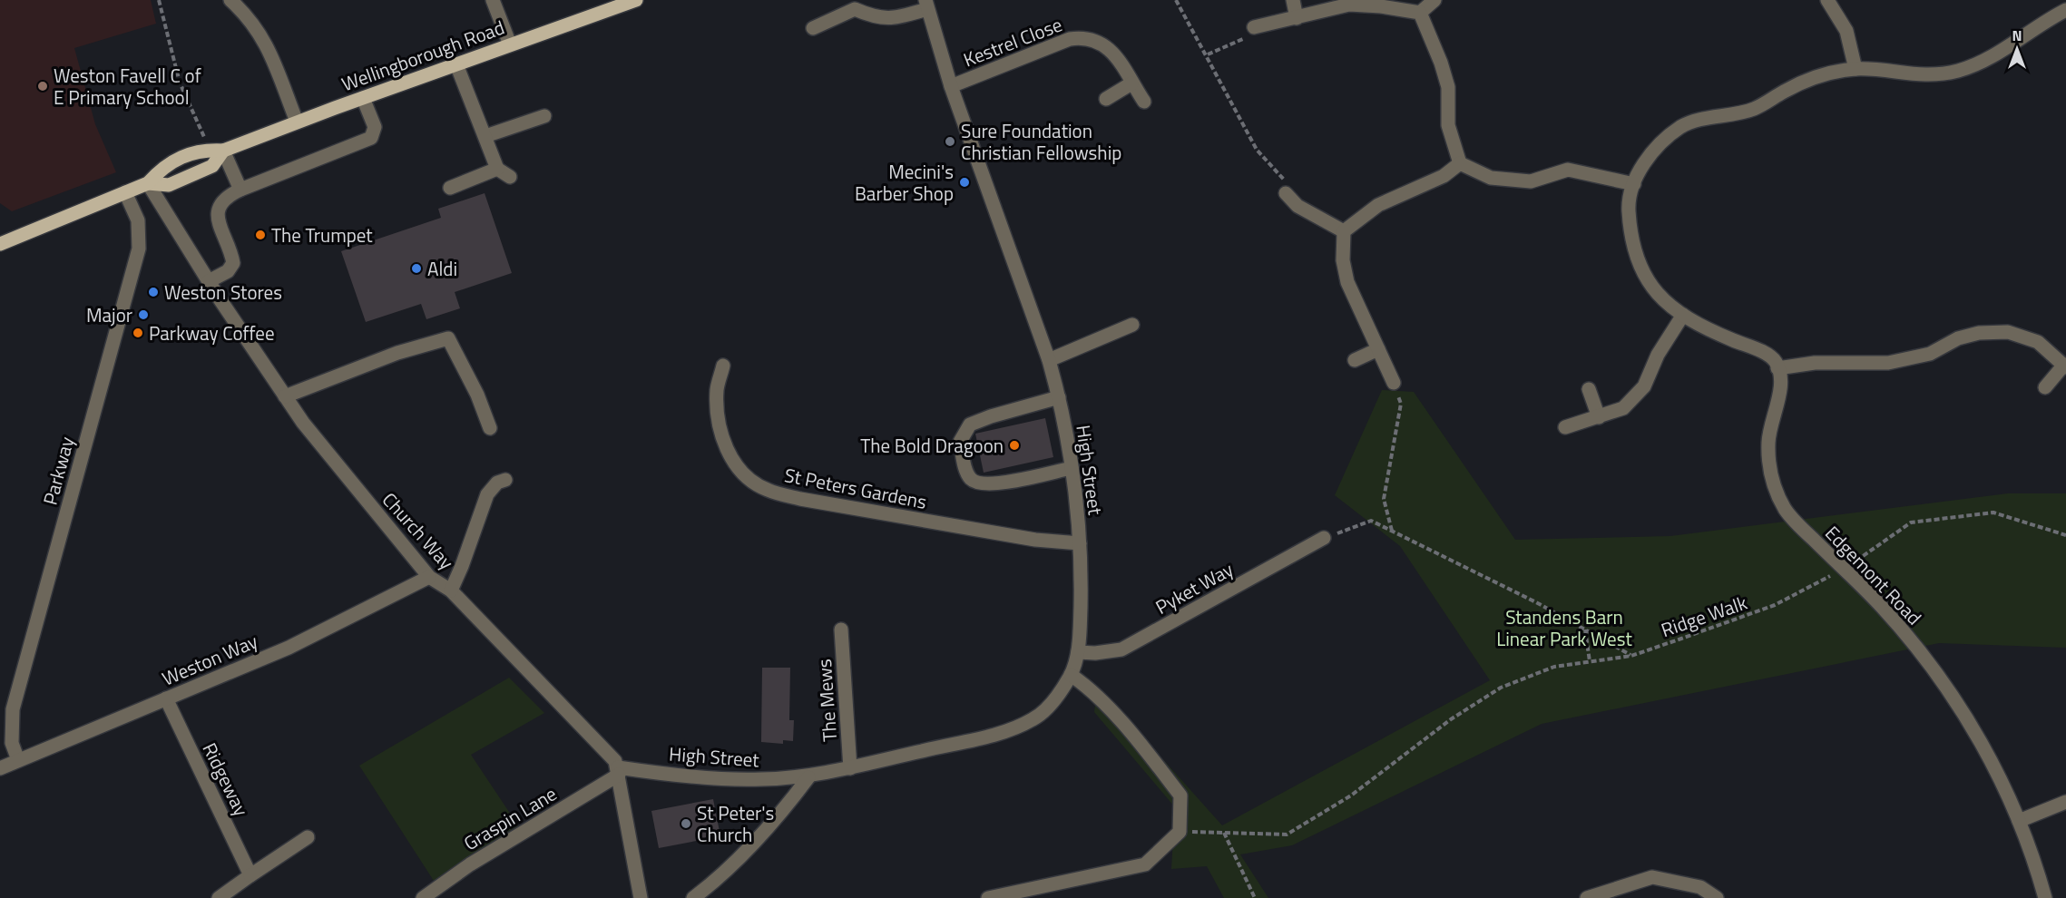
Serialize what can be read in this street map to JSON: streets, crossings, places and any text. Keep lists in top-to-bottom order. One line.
{"streets":{"main road":["Wellingborough Road"],"street":["Kestrel Close","High Street","Parkway","St Peters Gardens","Church Way","Edgemont Road","Pyket Way","Weston Way","The Mews","Ridgeway","Graspin Lane"],"path":["Ridge Walk"]},"crossings":[["Kestrel Close","High Street"],["Wellingborough Road","Parkway"],["Wellingborough Road","Church Way"],["High Street","St Peters Gardens"],["High Street","Church Way"],["High Street","Pyket Way"],["High Street","The Mews"],["High Street","Graspin Lane"],["Parkway","Weston Way"],["Church Way","Weston Way"],["Church Way","Graspin Lane"],["Edgemont Road","Ridge Walk"],["Weston Way","Ridgeway"]],"parks":["Standens Barn Linear Park West"],"places":["Weston Favell C of E Primary School","Sure Foundation Christian Fellowship","Mecini's Barber Shop","The Trumpet","Aldi","Weston Stores","Major","Parkway Coffee","The Bold Dragoon","St Peter's Church"],"north":"top"}
